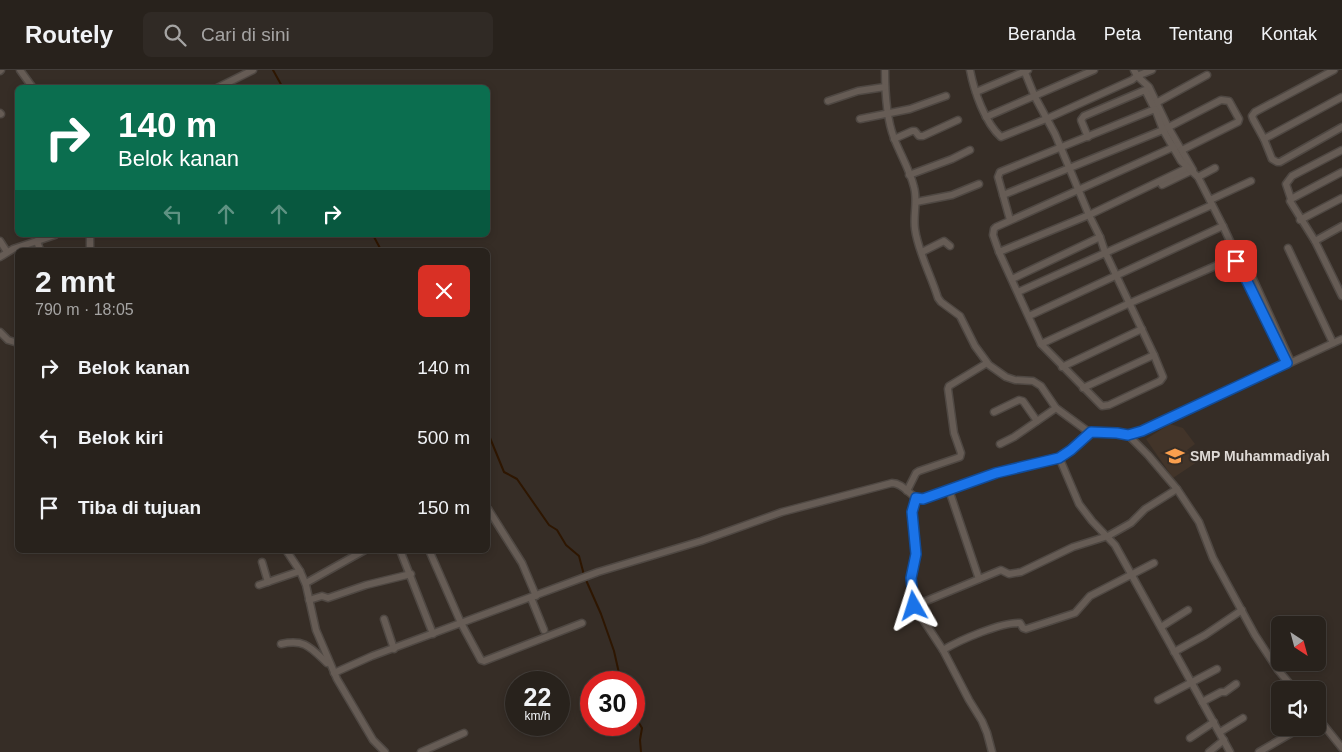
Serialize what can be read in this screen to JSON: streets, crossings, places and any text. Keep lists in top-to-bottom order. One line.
{"places":{"school or university":["SMP Muhammadiyah"]},"north":"bottom right","page":{"header":"Routely","search":"Cari di sini","nav":["Beranda","Peta","Tentang","Kontak"],"turn":["140 m","Belok kanan"],"heading":["2 mnt","790 m · 18:05"],"list":[{"name":"Belok kanan","value":"140 m"},{"name":"Belok kiri","value":"500 m"},{"name":"Tiba di tujuan","value":"150 m"}],"speed":"22 km/h","limit":"30"}}
